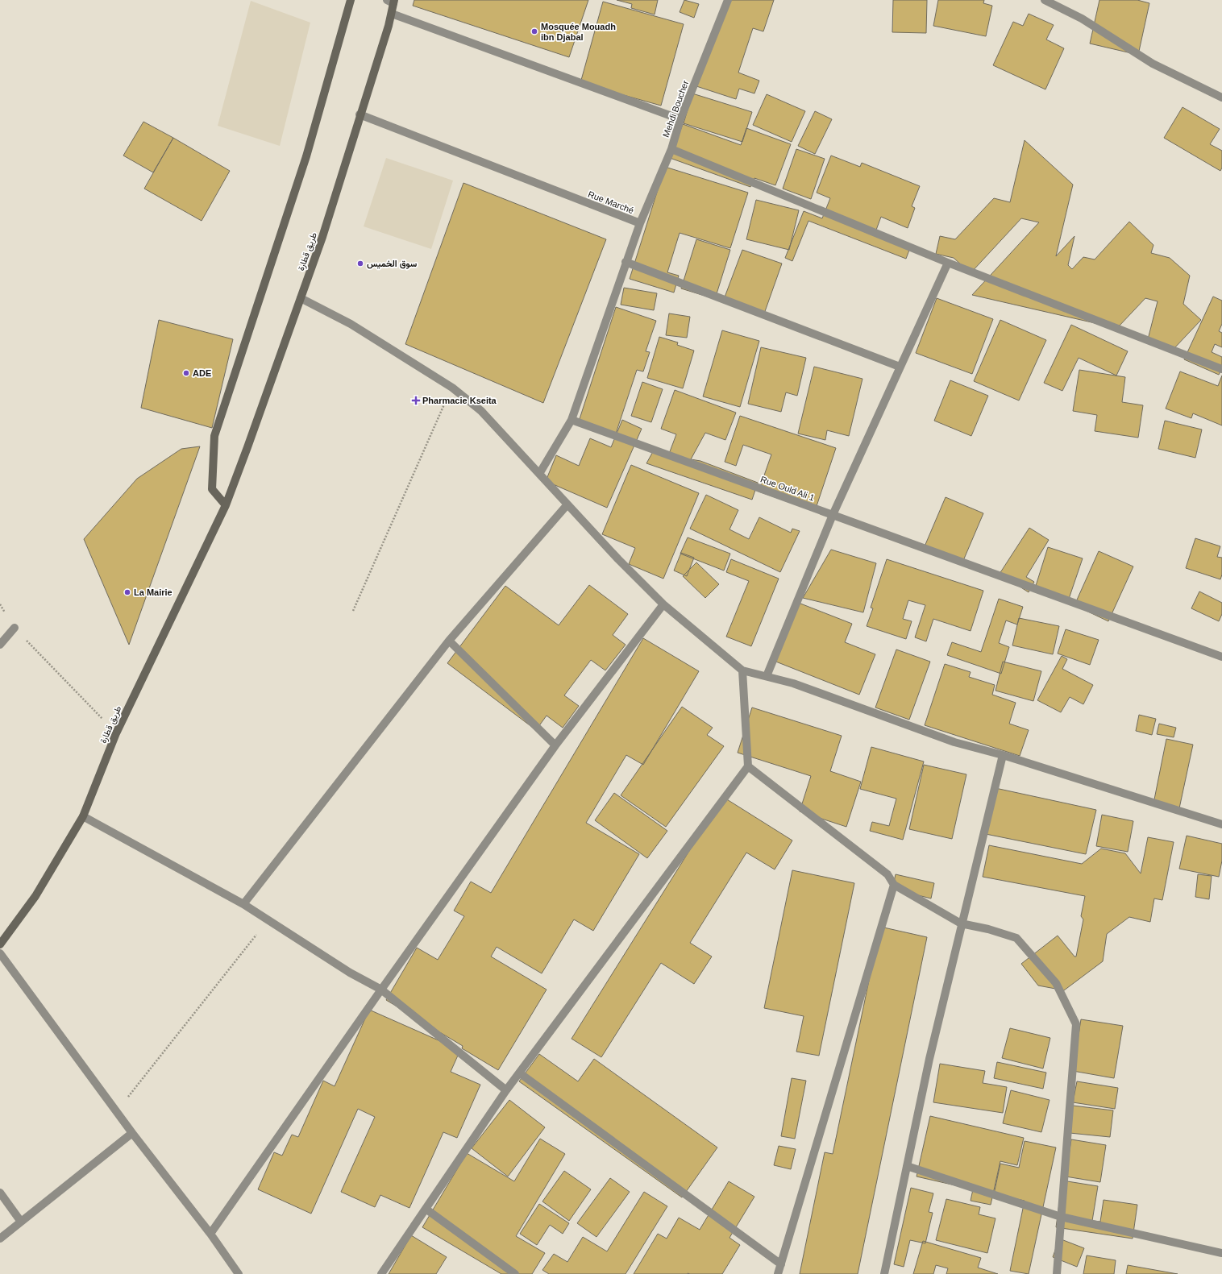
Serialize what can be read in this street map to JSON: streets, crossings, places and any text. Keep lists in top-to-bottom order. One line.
{"streets":{"main road":["طريق قطارة"],"street":["Mehdi Boucher","Rue Marché","Rue Ould Ali 1"]},"crossings":[["Mehdi Boucher","Rue Marché"],["Rue Marché","طريق قطارة"],["Rue Marché","Rue Ould Ali 1"]],"places":{"other":["Mosquée Mouadh ibn Djabal","سوق الخميس","ADE","La Mairie"],"health":["Pharmacie Kseita"]}}
